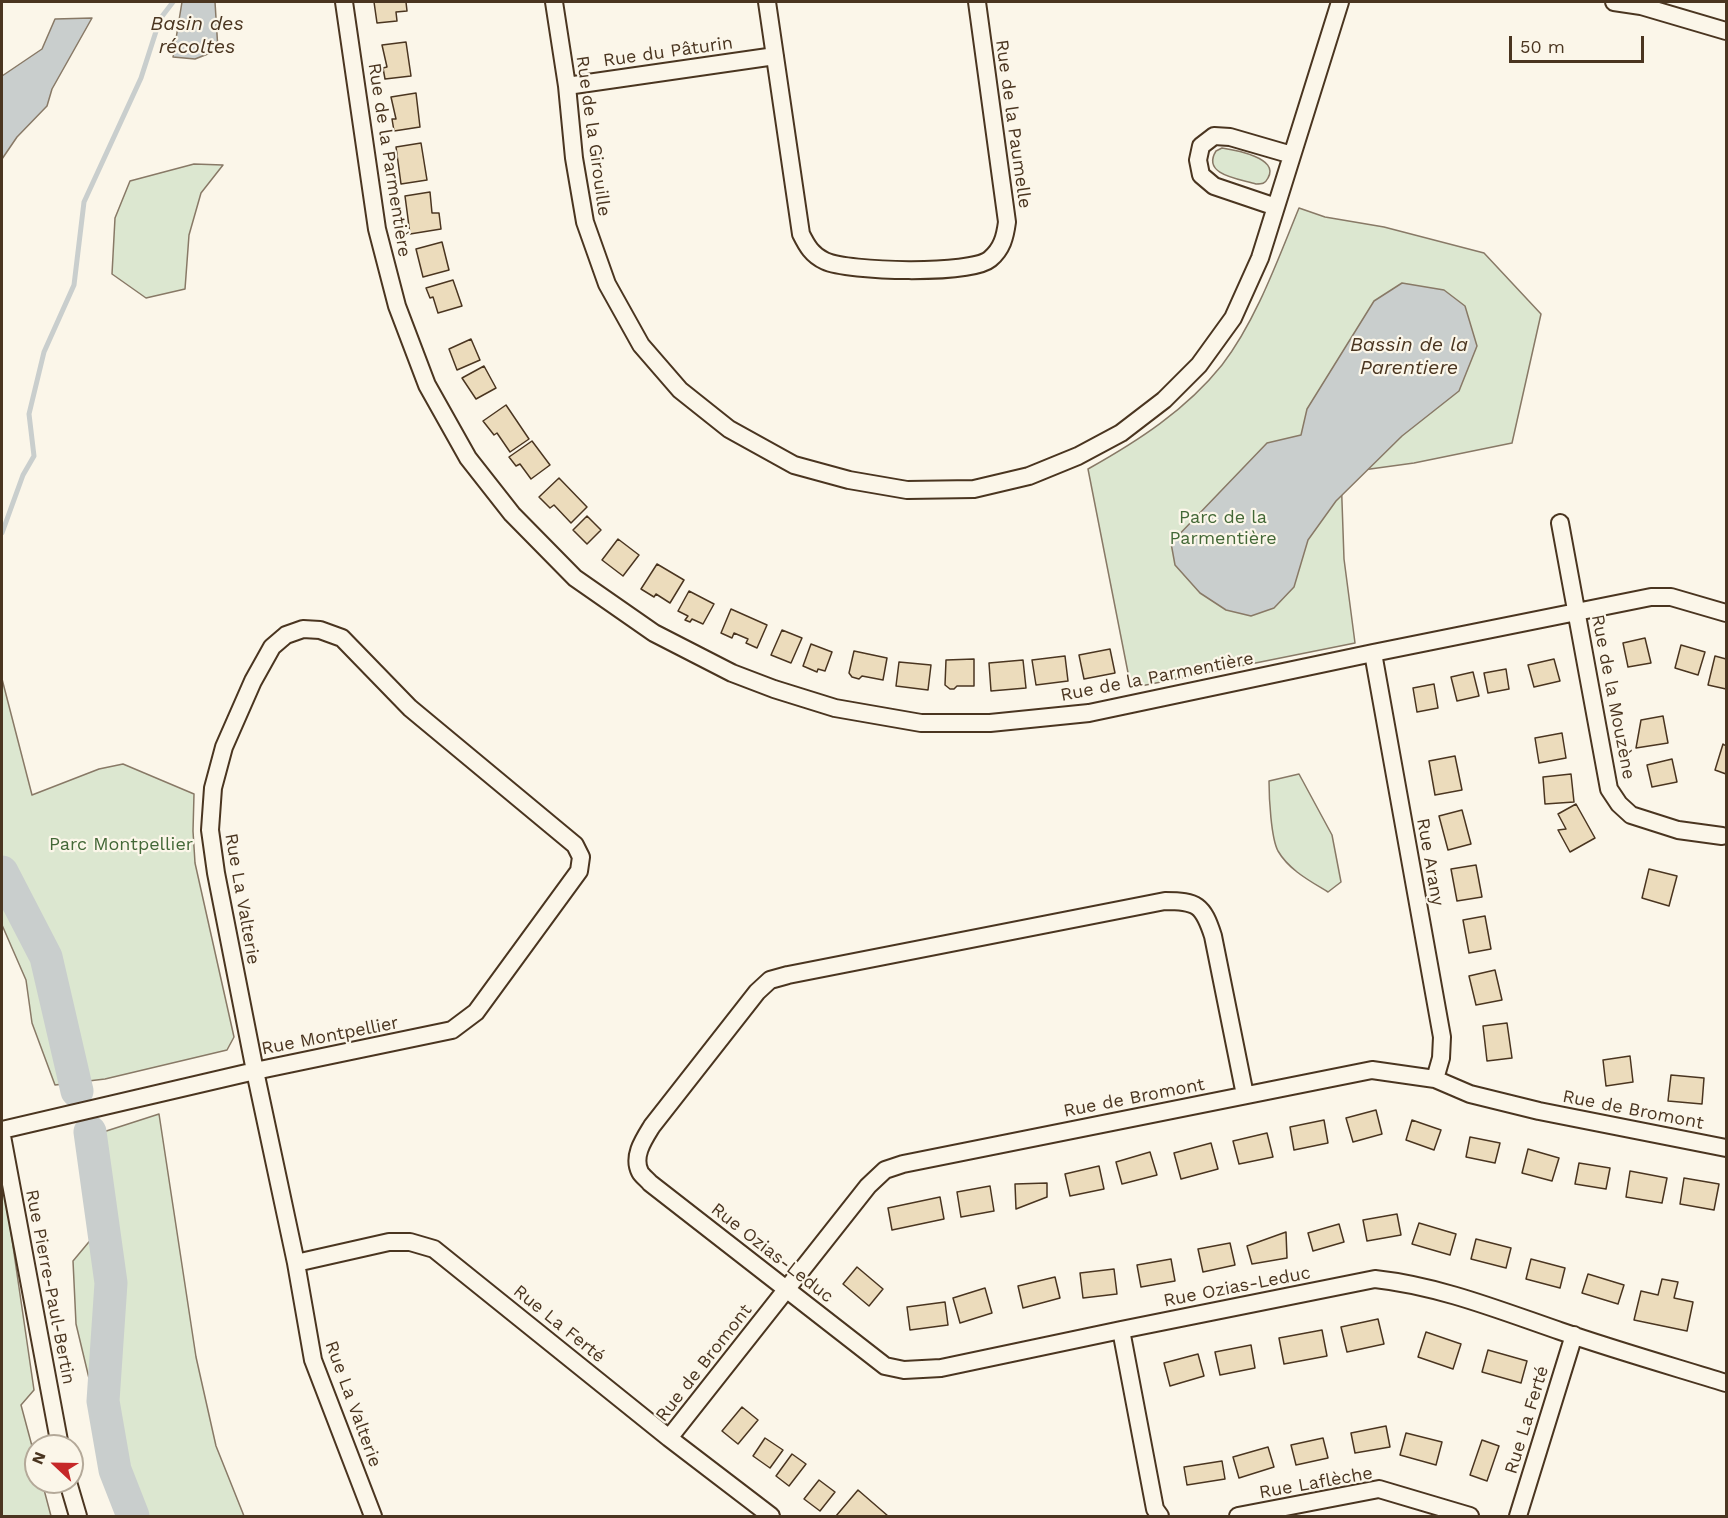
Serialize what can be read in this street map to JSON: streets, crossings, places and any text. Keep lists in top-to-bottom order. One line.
{"streets":{"street":["Rue du Pâturin","Rue de la Paumelle","Rue de la Girouille","Rue de la Parmentière","Rue de la Mouzène","Rue Arany","Rue La Valterie","Rue Montpellier","Rue de Bromont","Rue Ozias-Leduc","Rue Pierre-Paul-Bertin","Rue La Ferté","Rue Laflèche"]},"crossings":[["Rue du Pâturin","Rue de la Paumelle"],["Rue du Pâturin","Rue de la Girouille"],["Rue de la Parmentière","Rue de la Mouzène"],["Rue de la Parmentière","Rue Arany"],["Rue Arany","Rue de Bromont"],["Rue La Valterie","Rue Montpellier"],["Rue La Valterie","Rue La Ferté"],["Rue de Bromont","Rue Ozias-Leduc"],["Rue de Bromont","Rue La Ferté"],["Rue Ozias-Leduc","Rue La Ferté"]],"water":["Basin des récoltes","Bassin de la Parentiere"],"parks":["Parc de la Parmentière","Parc Montpellier"],"scale_bar":"50 m","north":"left"}
